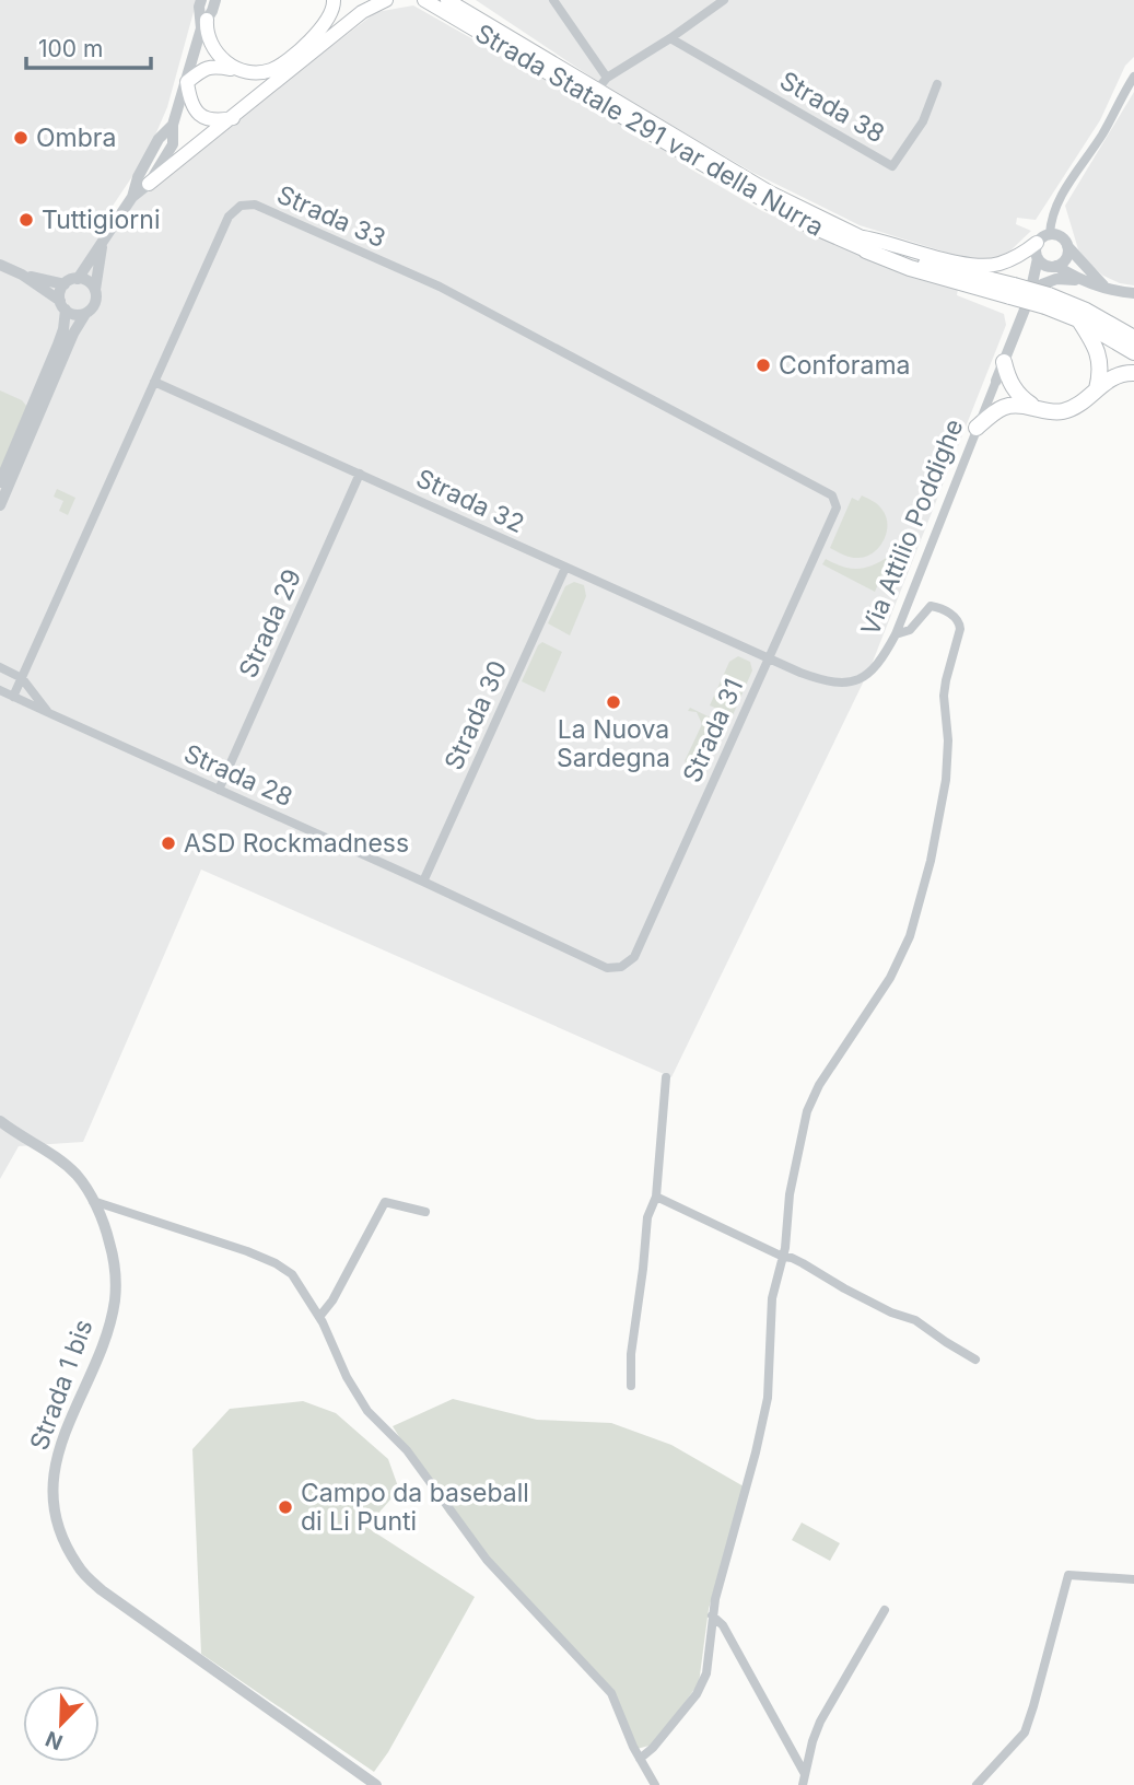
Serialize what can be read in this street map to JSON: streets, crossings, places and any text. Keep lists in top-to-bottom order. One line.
{"streets":{"highway":["Strada Statale 291 var della Nurra"],"street":["Strada 38","Strada 33","Strada 32","Via Attilio Poddighe","Strada 29","Strada 30","Strada 31","Strada 28","Strada 1 bis"]},"crossings":[["Strada 33","Strada 32"],["Strada 33","Strada 31"],["Strada 33","Strada 28"],["Strada 32","Via Attilio Poddighe"],["Strada 32","Strada 29"],["Strada 32","Strada 30"],["Strada 32","Strada 31"],["Via Attilio Poddighe","Strada 31"],["Strada 29","Strada 28"],["Strada 30","Strada 28"],["Strada 31","Strada 28"]],"places":["Ombra","Tuttigiorni","Conforama","La Nuova Sardegna","ASD Rockmadness","Campo da baseball di Li Punti"],"scale_bar":"100 m","north":"bottom left"}
